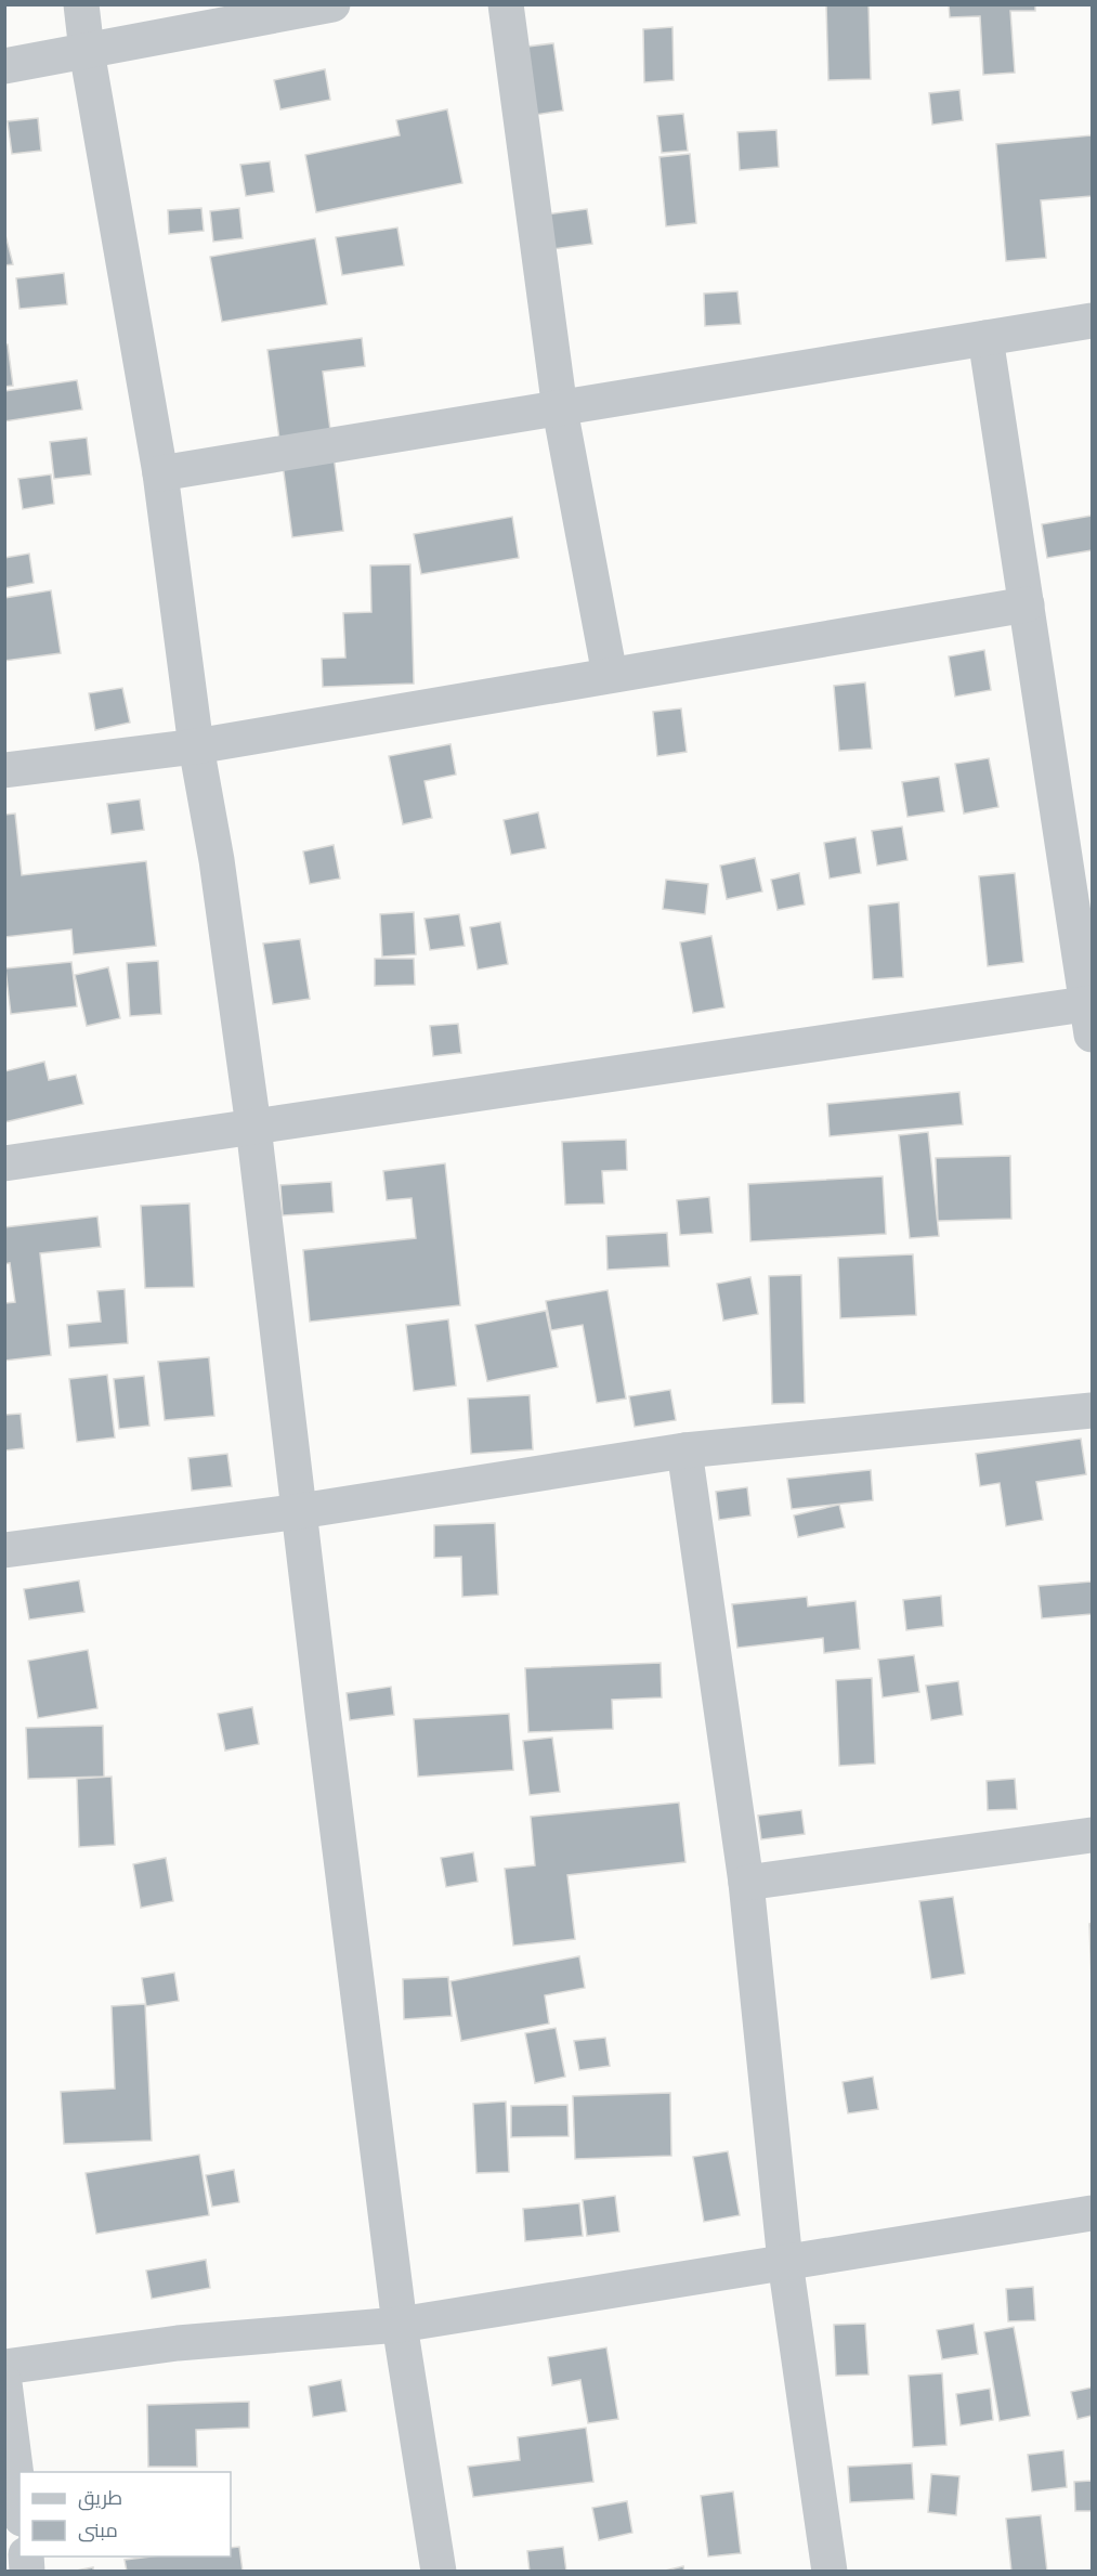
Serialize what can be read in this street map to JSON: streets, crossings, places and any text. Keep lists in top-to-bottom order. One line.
{"legend":["طريق","مبنى"]}
